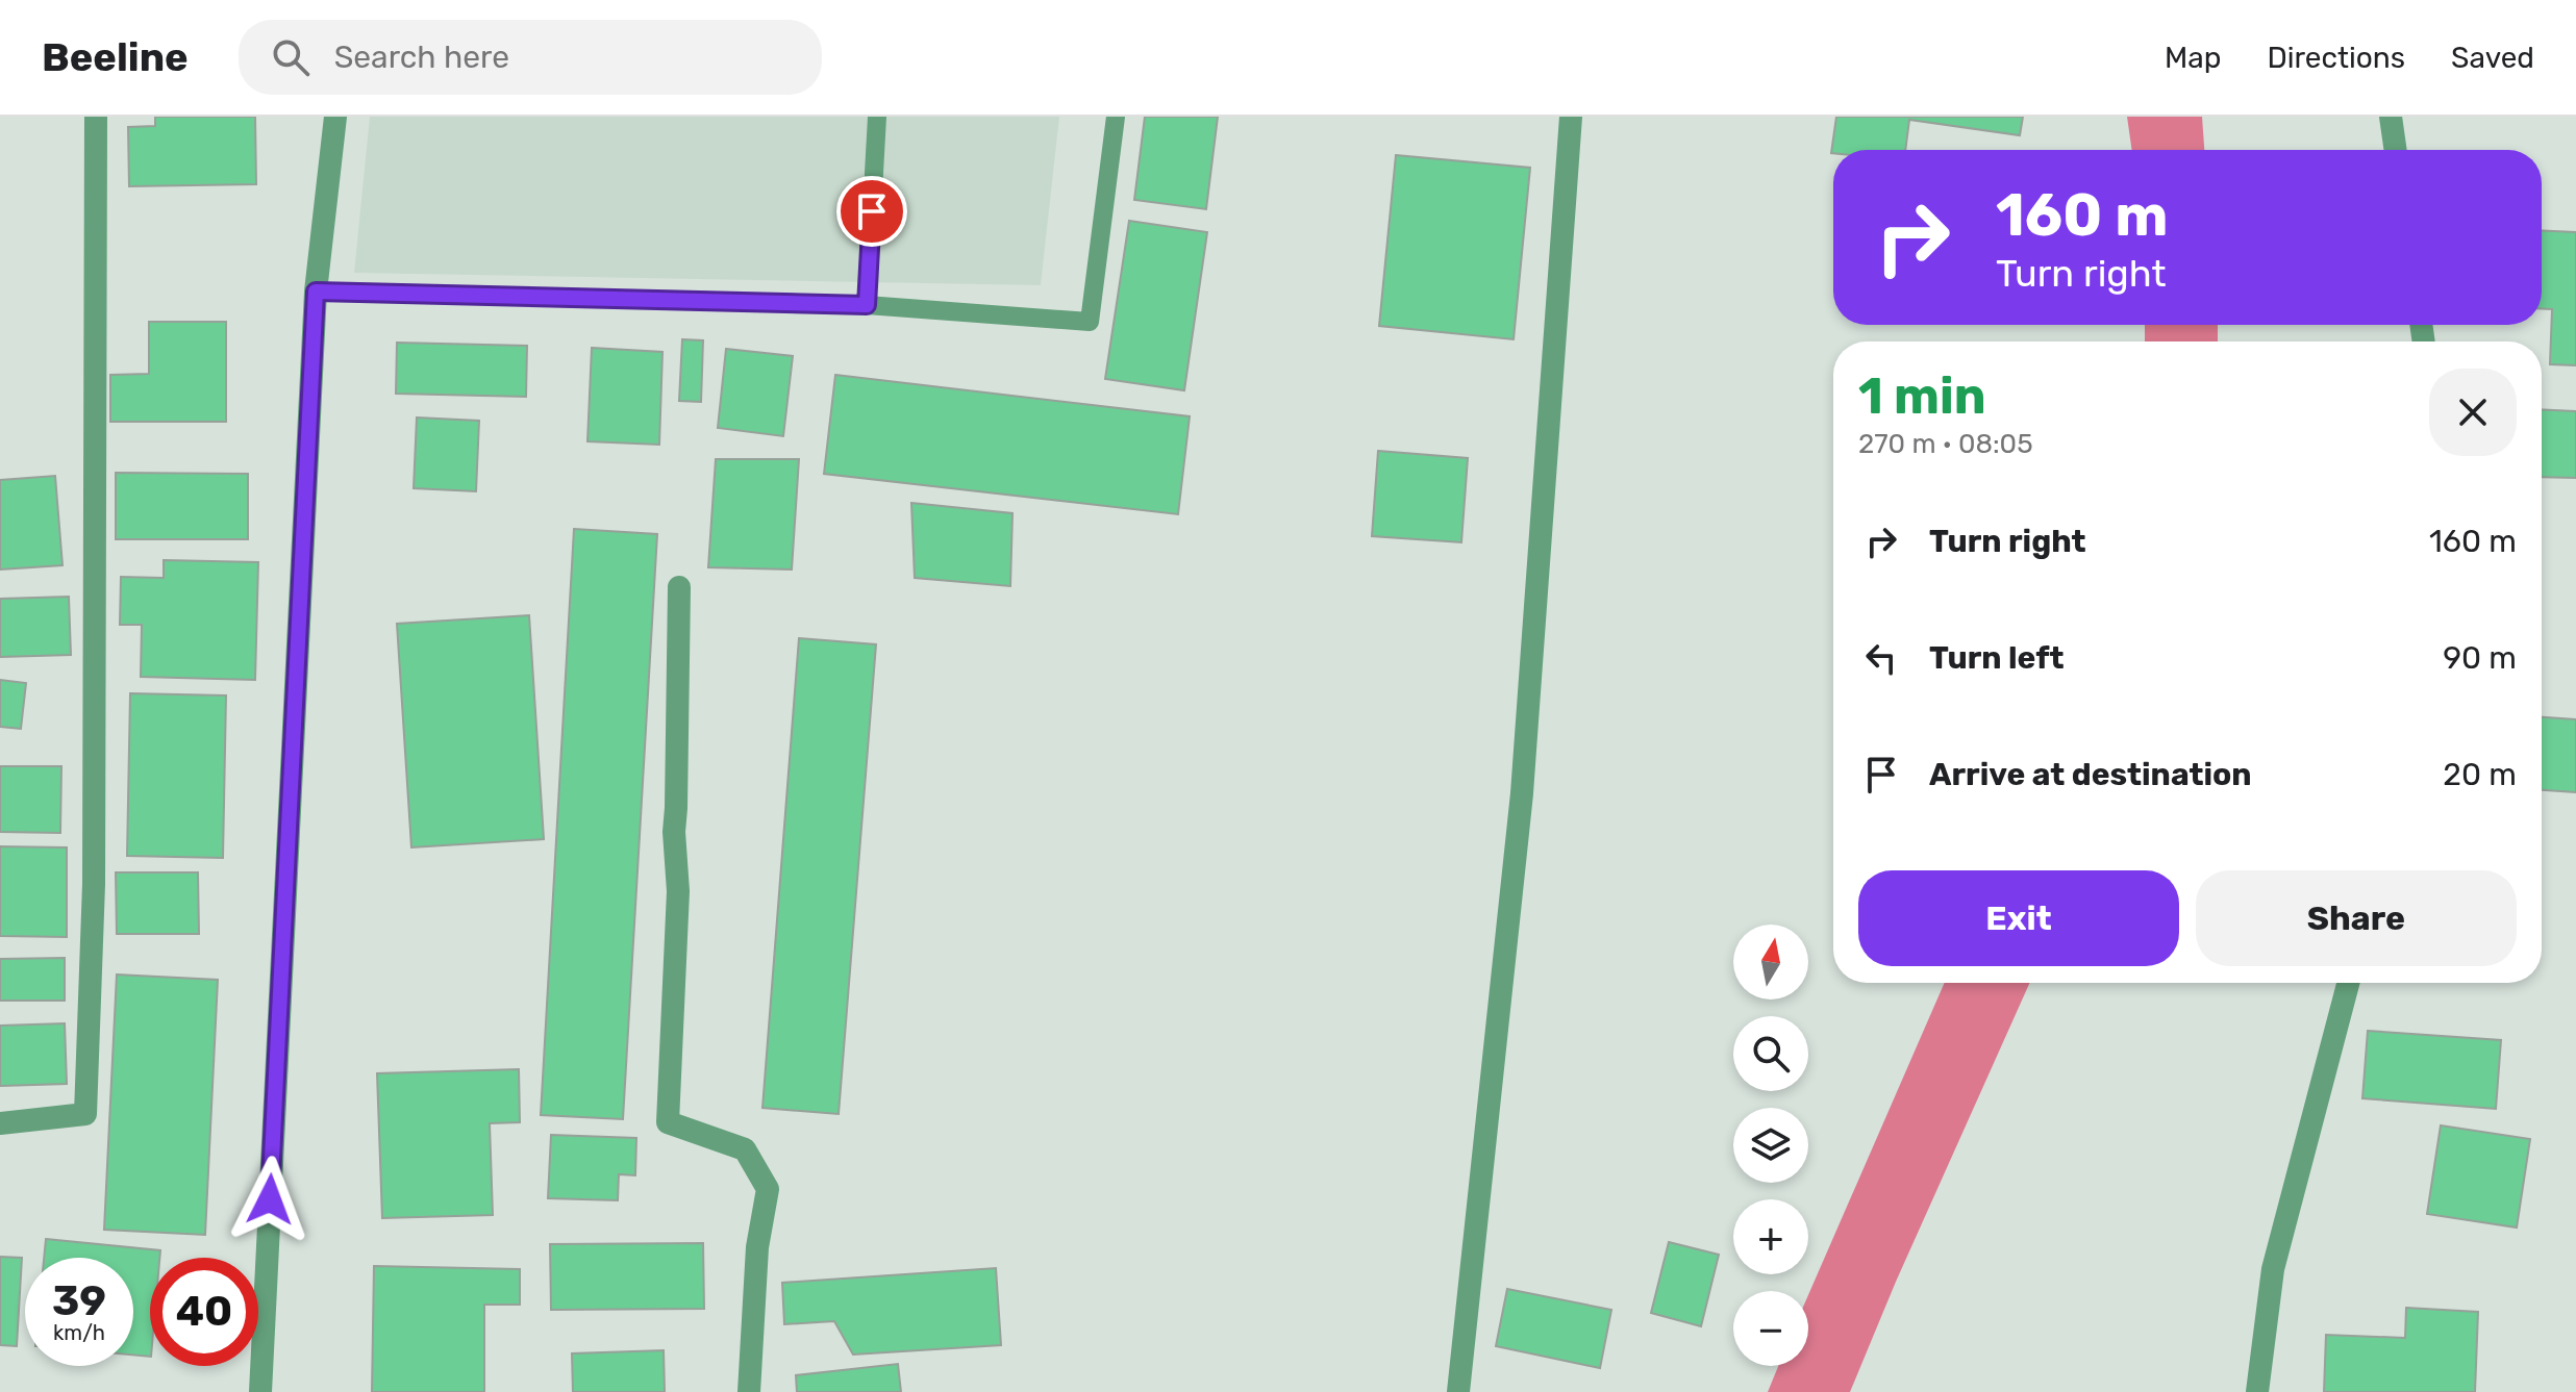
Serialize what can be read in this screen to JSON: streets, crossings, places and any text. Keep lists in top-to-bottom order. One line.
{"north":"top","page":{"header":"Beeline","search":"Search here","nav":["Map","Directions","Saved"],"turn":["160 m","Turn right"],"heading":["1 min","270 m · 08:05"],"list":[{"name":"Turn right","value":"160 m"},{"name":"Turn left","value":"90 m"},{"name":"Arrive at destination","value":"20 m"}],"buttons":["Exit","Share"],"map_buttons":["+","−"],"speed":"39 km/h","limit":"40"}}
